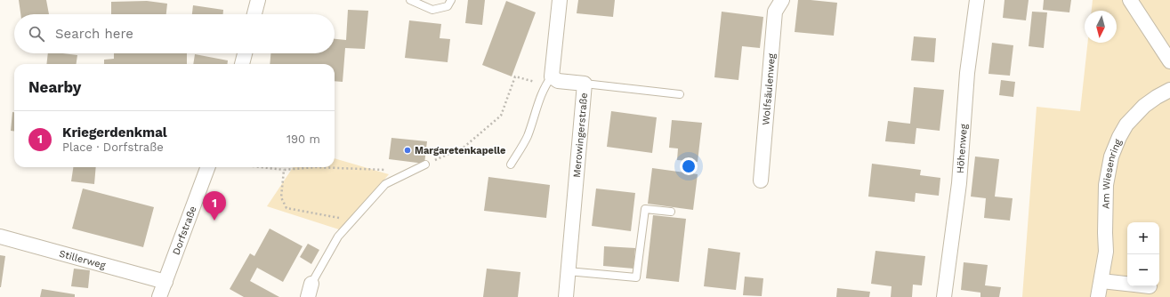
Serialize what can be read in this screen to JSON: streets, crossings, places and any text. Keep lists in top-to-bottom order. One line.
{"streets":{"street":["Wolfsäulenweg","Merowingerstraße","Höhenweg","Am Wiesenring","Dorfstraße","Stillerweg"]},"crossings":[["Dorfstraße","Stillerweg"]],"places":["Margaretenkapelle"],"north":"bottom","page":{"search":"Search here","heading":"Nearby","list":[{"mark":"1","name":"Kriegerdenkmal","note":"Place · Dorfstraße","value":"190 m"}],"pins":"1","map_buttons":["+","−"]}}
